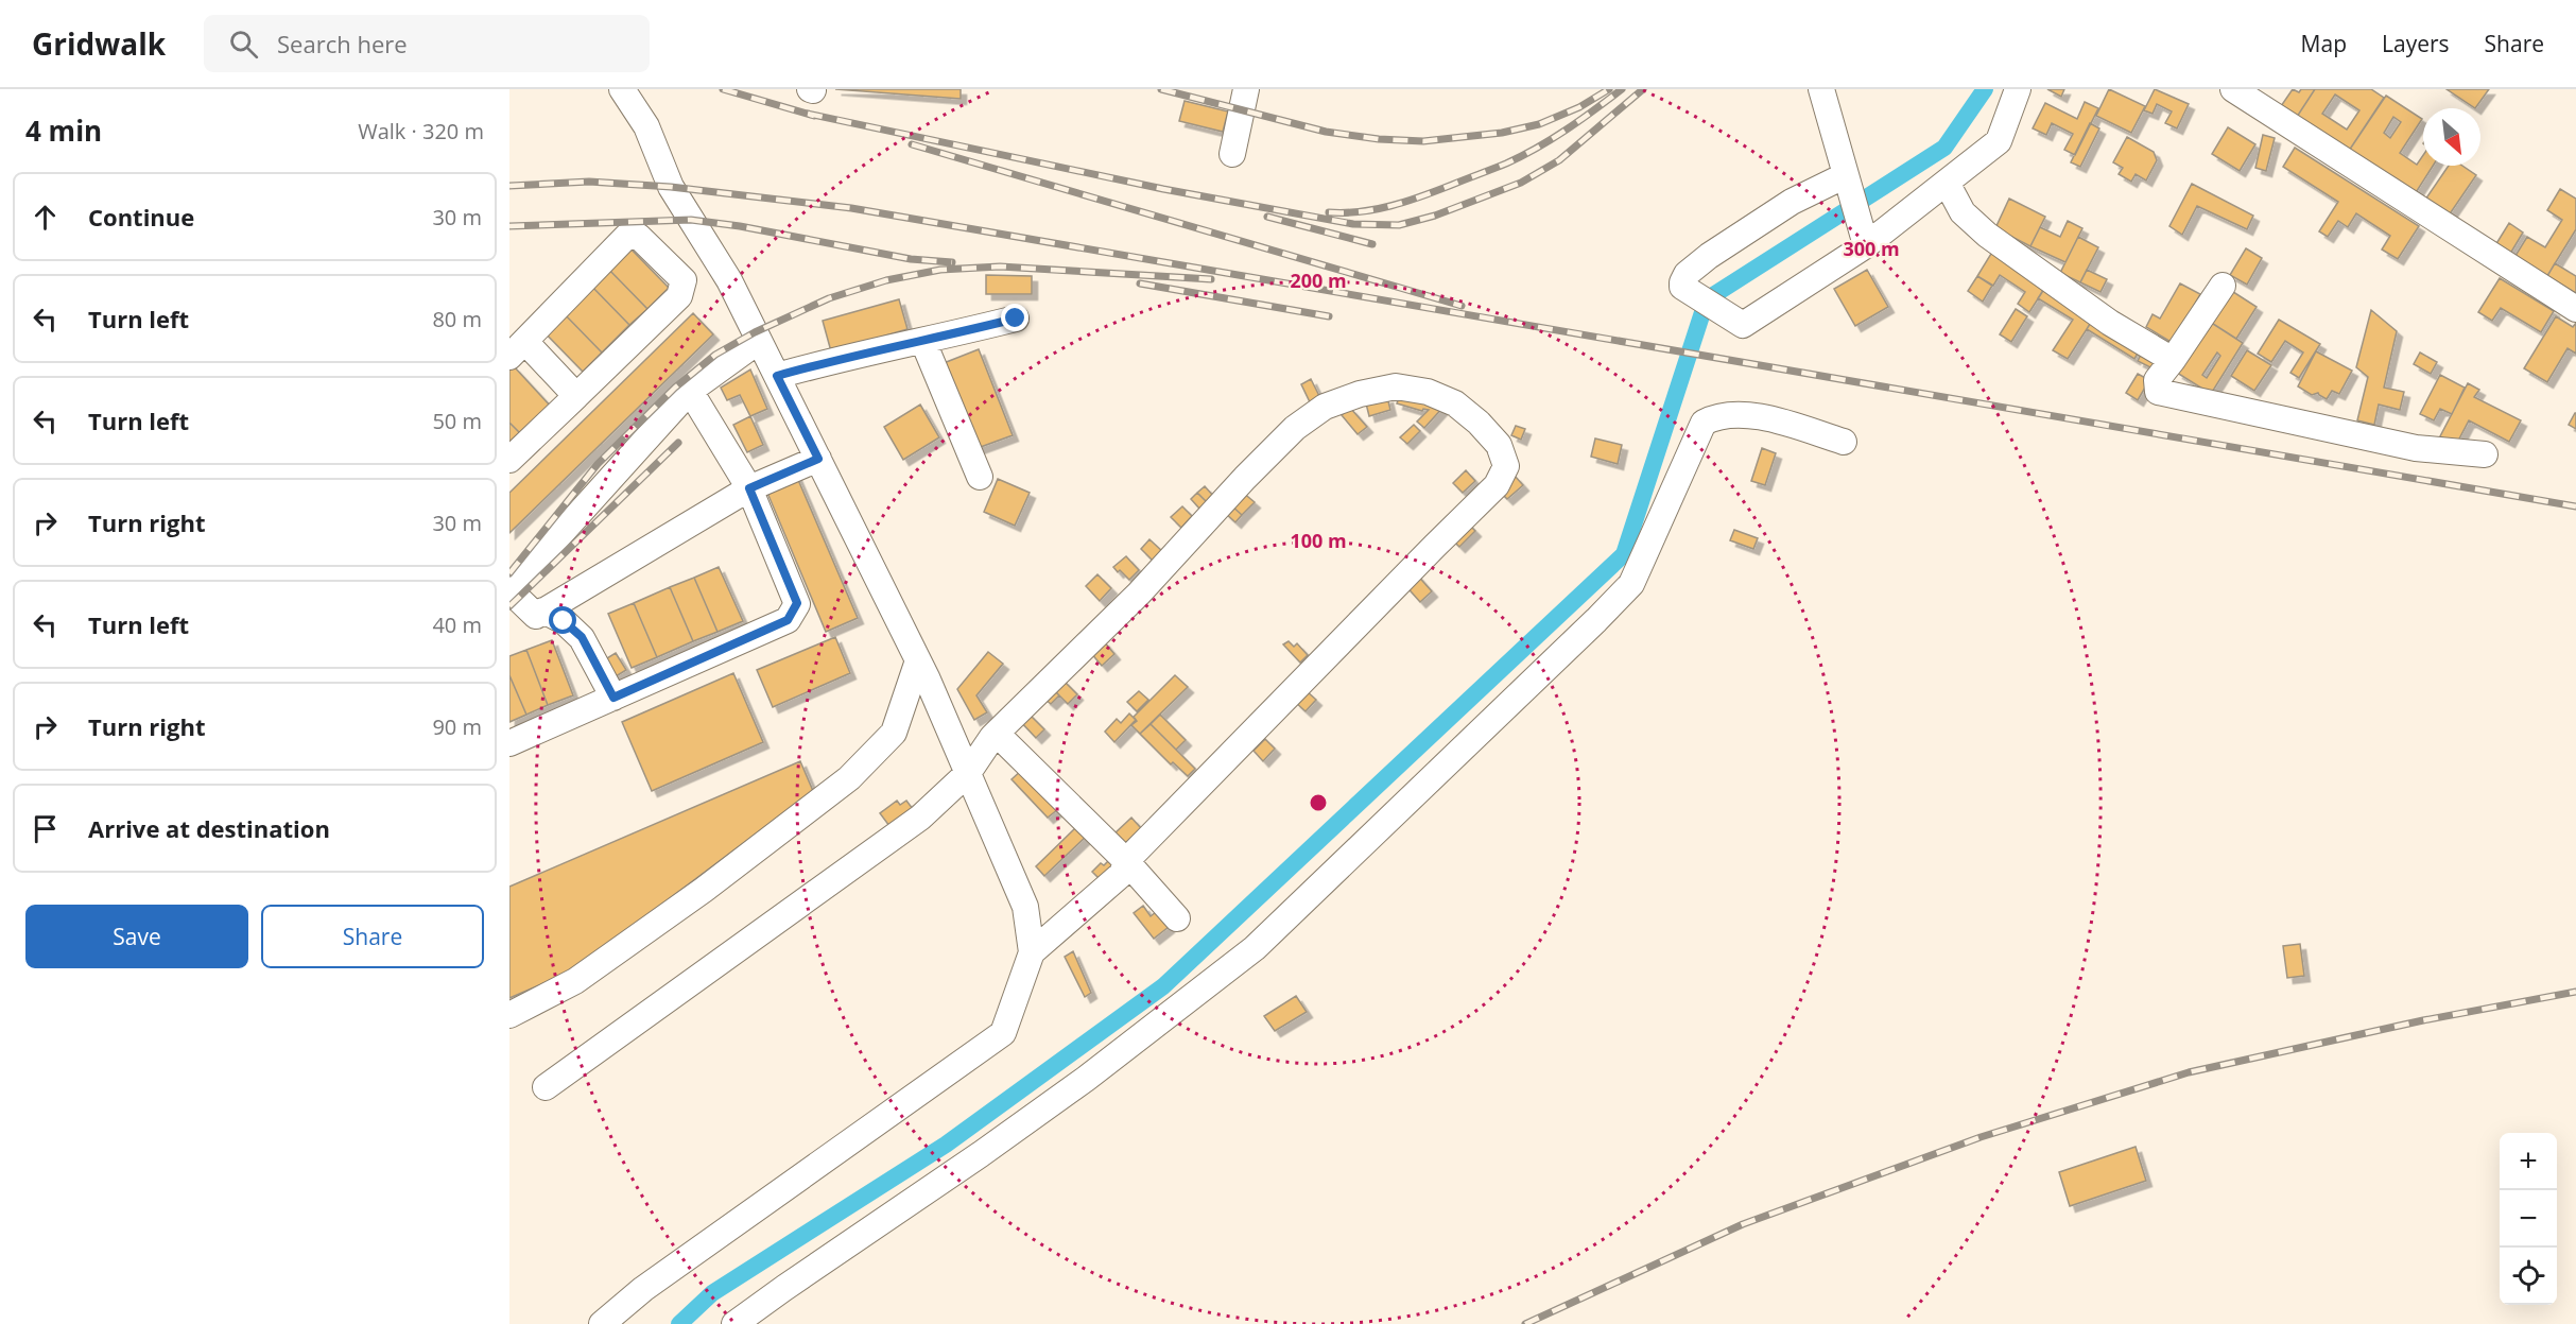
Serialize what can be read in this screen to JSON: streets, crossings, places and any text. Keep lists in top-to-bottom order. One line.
{"north":"bottom right","page":{"header":"Gridwalk","search":"Search here","nav":["Map","Layers","Share"],"heading":["4 min","Walk · 320 m"],"list":[["Continue","30 m"],["Turn left","80 m"],["Turn left","50 m"],["Turn right","30 m"],["Turn left","40 m"],["Turn right","90 m"],"Arrive at destination"],"buttons":["Save","Share"],"map_buttons":["+","−"]},"rings":["300 m","200 m","100 m"]}
